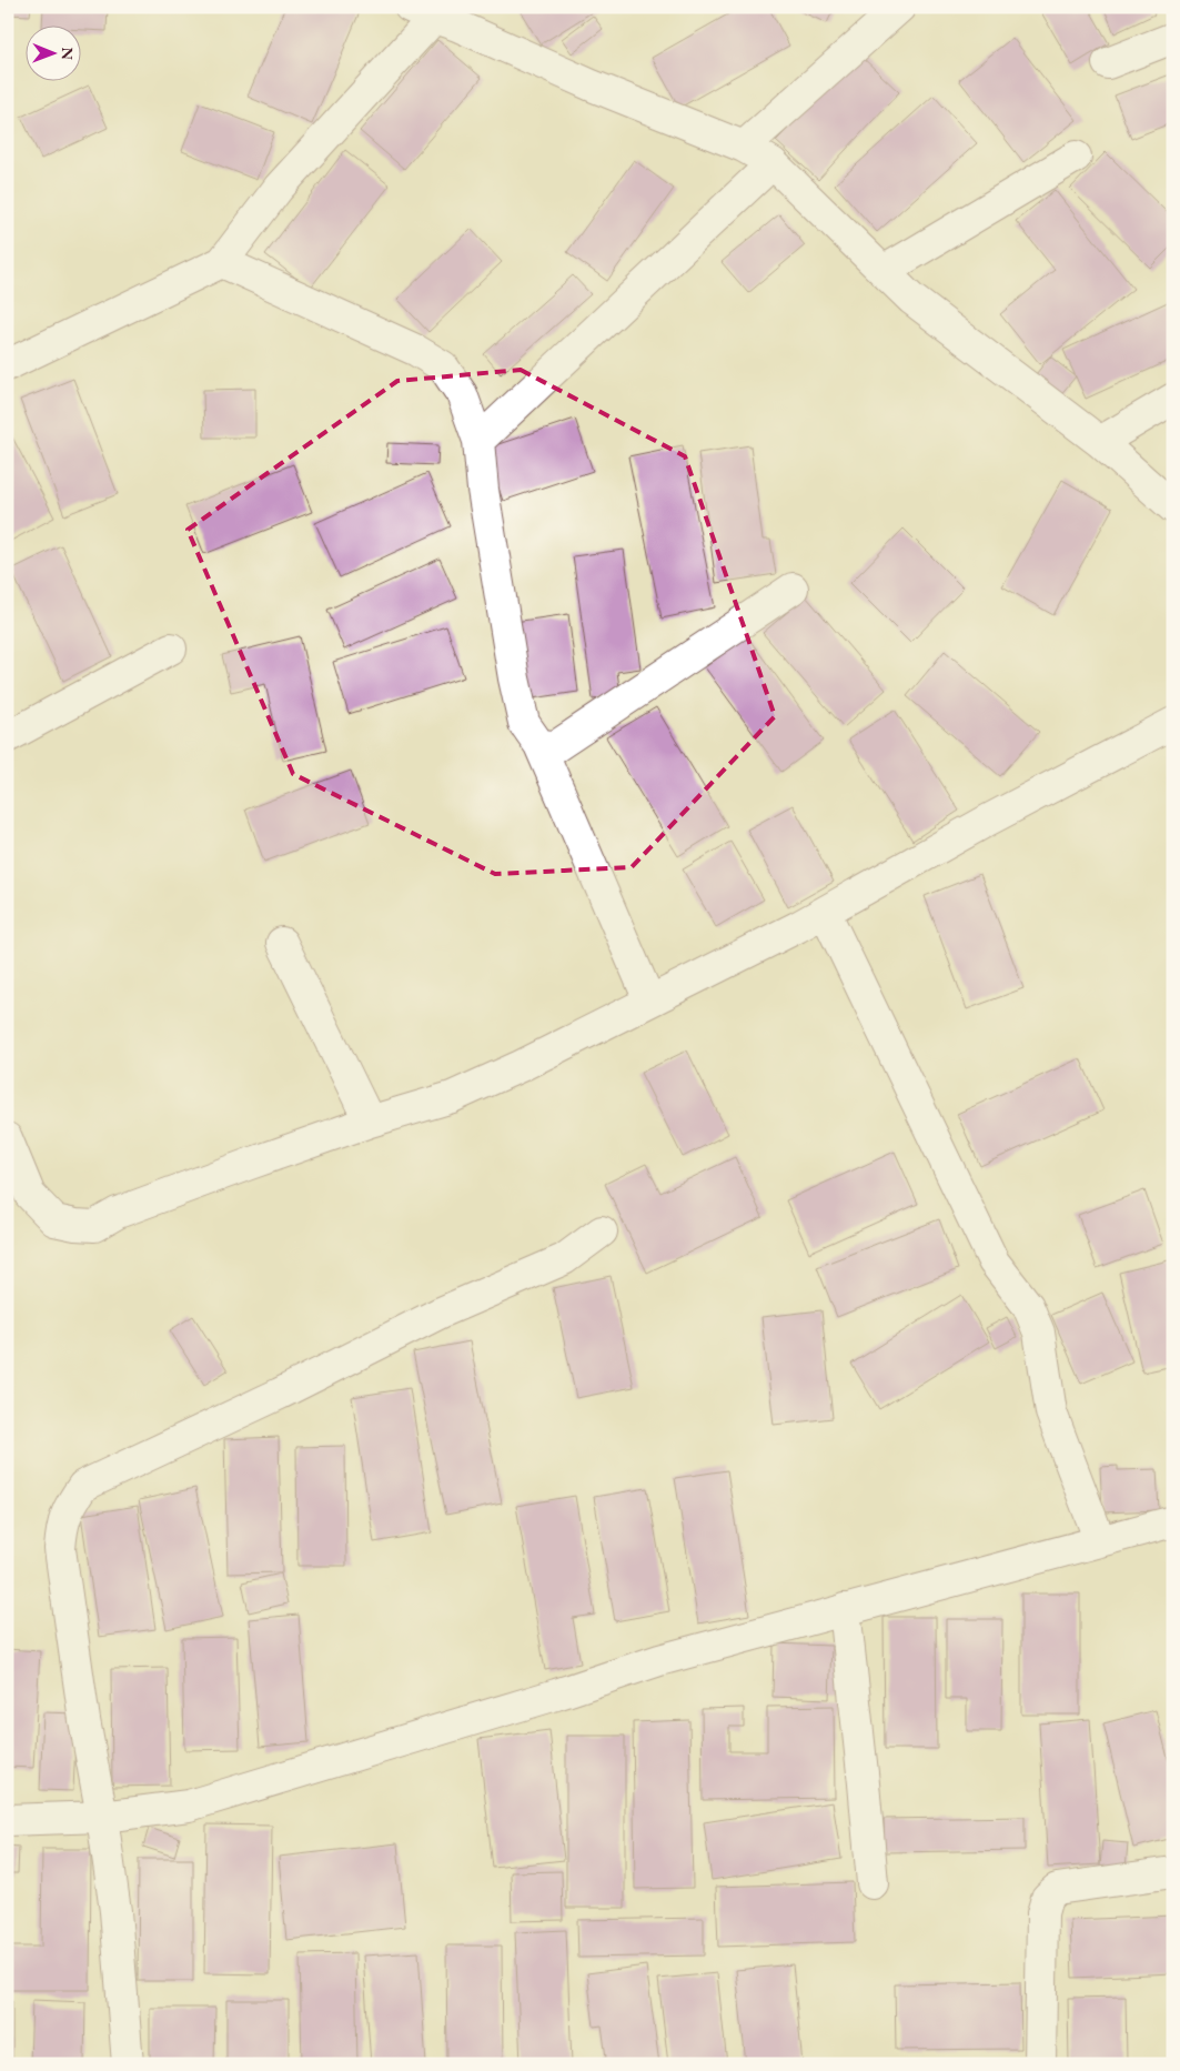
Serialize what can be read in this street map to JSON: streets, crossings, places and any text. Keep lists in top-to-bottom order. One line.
{"north":"right"}
